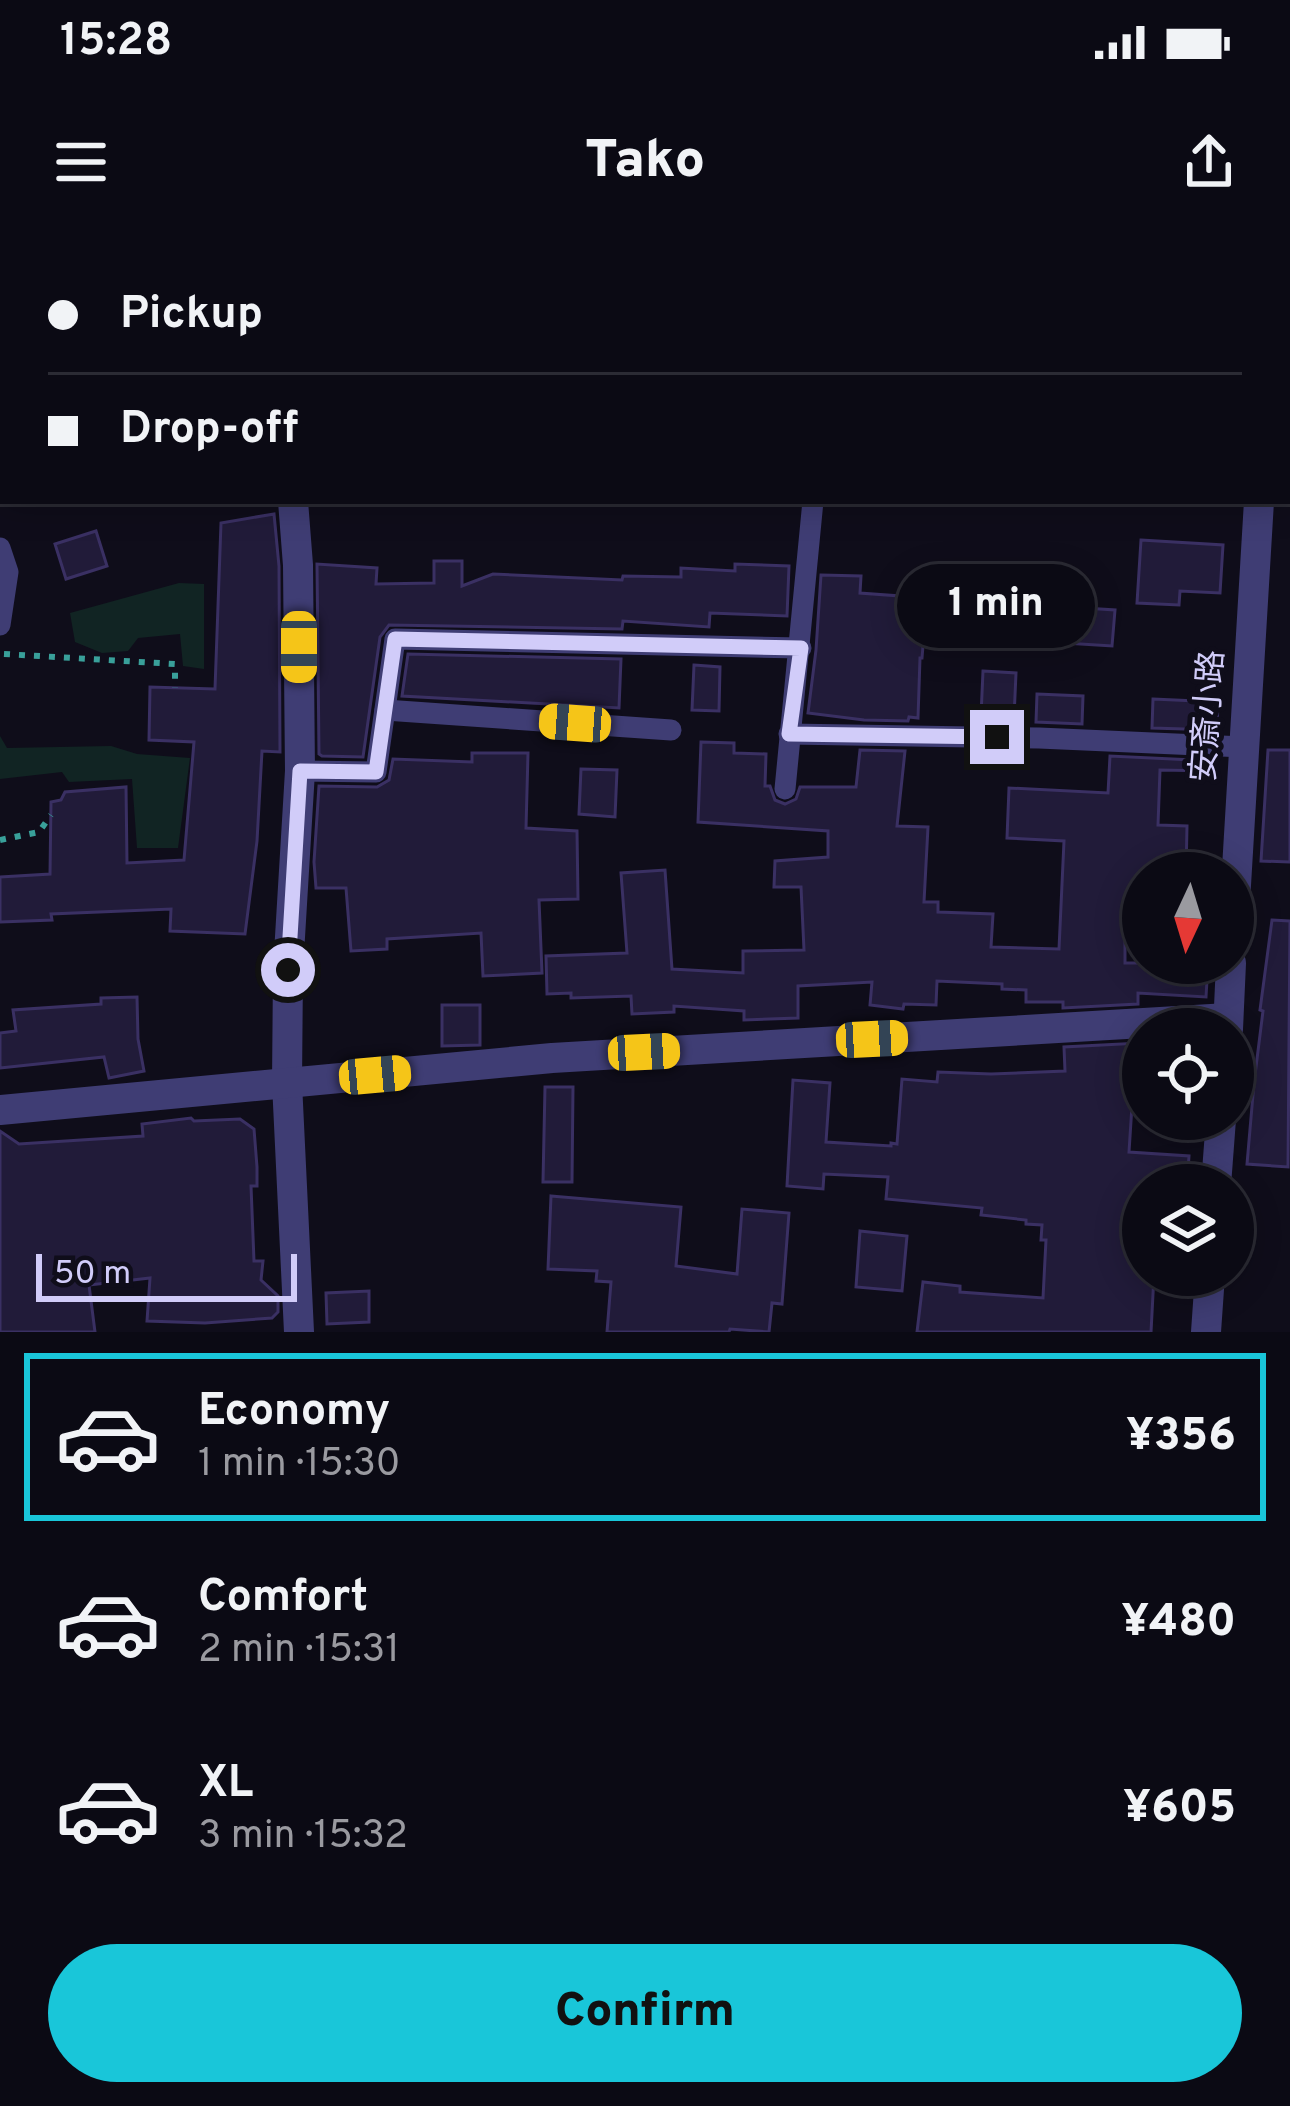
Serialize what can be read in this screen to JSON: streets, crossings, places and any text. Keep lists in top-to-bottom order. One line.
{"streets":{"street":["安斎小路"]},"scale_bar":"50 m","north":"bottom","page":{"status":"15:28","header":"Tako","banner":["Pickup","Drop-off"],"bubble":"1 min","scale":"50 m","list":[{"name":"Economy","note":"1 min · 15:30","value":"¥356"},{"name":"Comfort","note":"2 min · 15:31","value":"¥480"},{"name":"XL","note":"3 min · 15:32","value":"¥605"}],"buttons":"Confirm"}}
